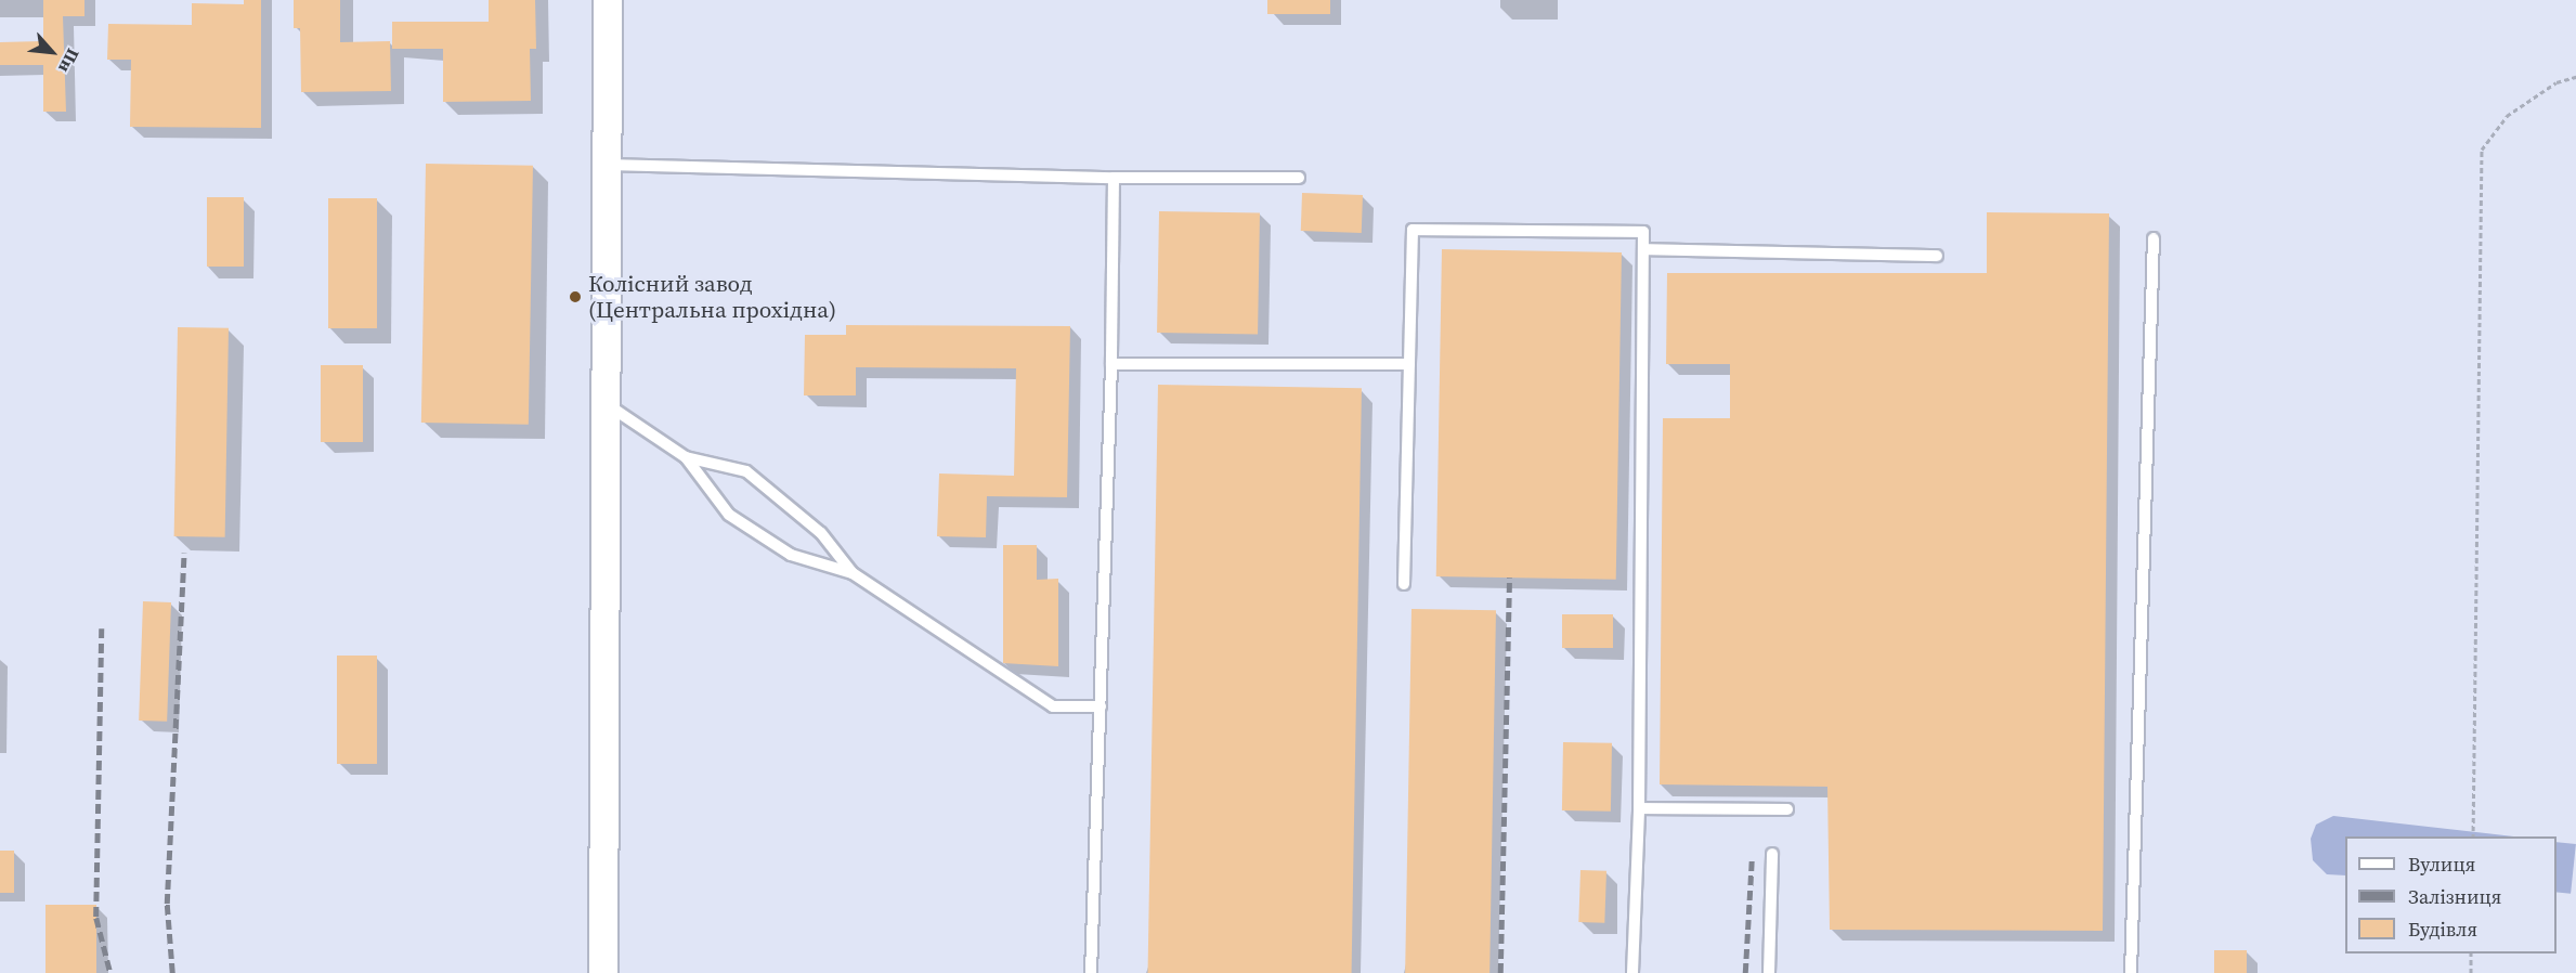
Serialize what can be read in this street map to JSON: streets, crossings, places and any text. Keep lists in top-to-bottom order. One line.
{"places":["Колісний завод (Центральна прохідна)"],"legend":["Вулиця","Залізниця","Будівля"],"north":"bottom right"}
